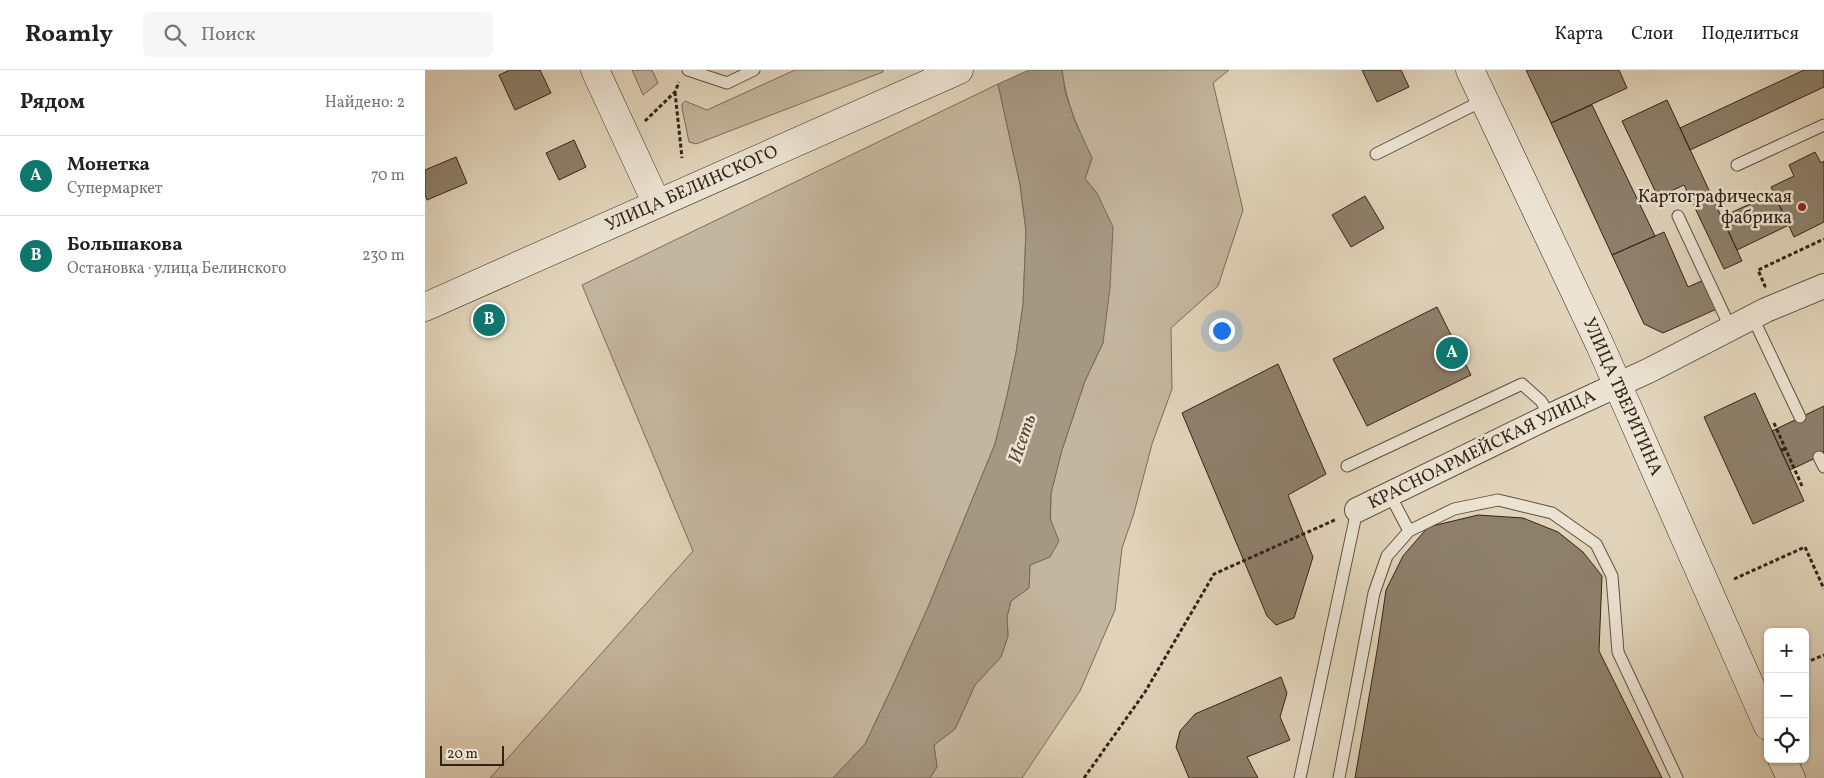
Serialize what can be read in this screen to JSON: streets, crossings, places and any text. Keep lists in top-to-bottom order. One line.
{"streets":{"street":["УЛИЦА БЕЛИНСКОГО","УЛИЦА ТВЕРИТИНА","КРАСНОАРМЕЙСКАЯ УЛИЦА"]},"crossings":[["УЛИЦА ТВЕРИТИНА","КРАСНОАРМЕЙСКАЯ УЛИЦА"]],"water":["Исеть"],"places":["Картографическая фабрика"],"scale_bar":"20 m","page":{"header":"Roamly","search":"Поиск","nav":["Карта","Слои","Поделиться"],"heading":["Рядом","Найдено: 2"],"list":[{"mark":"A","name":"Монетка","note":"Супермаркет","value":"70 m"},{"mark":"B","name":"Большакова","note":"Остановка · улица Белинского","value":"230 m"}],"pins":["B","A"],"map_buttons":["+","−"],"scale":"20 m"}}
